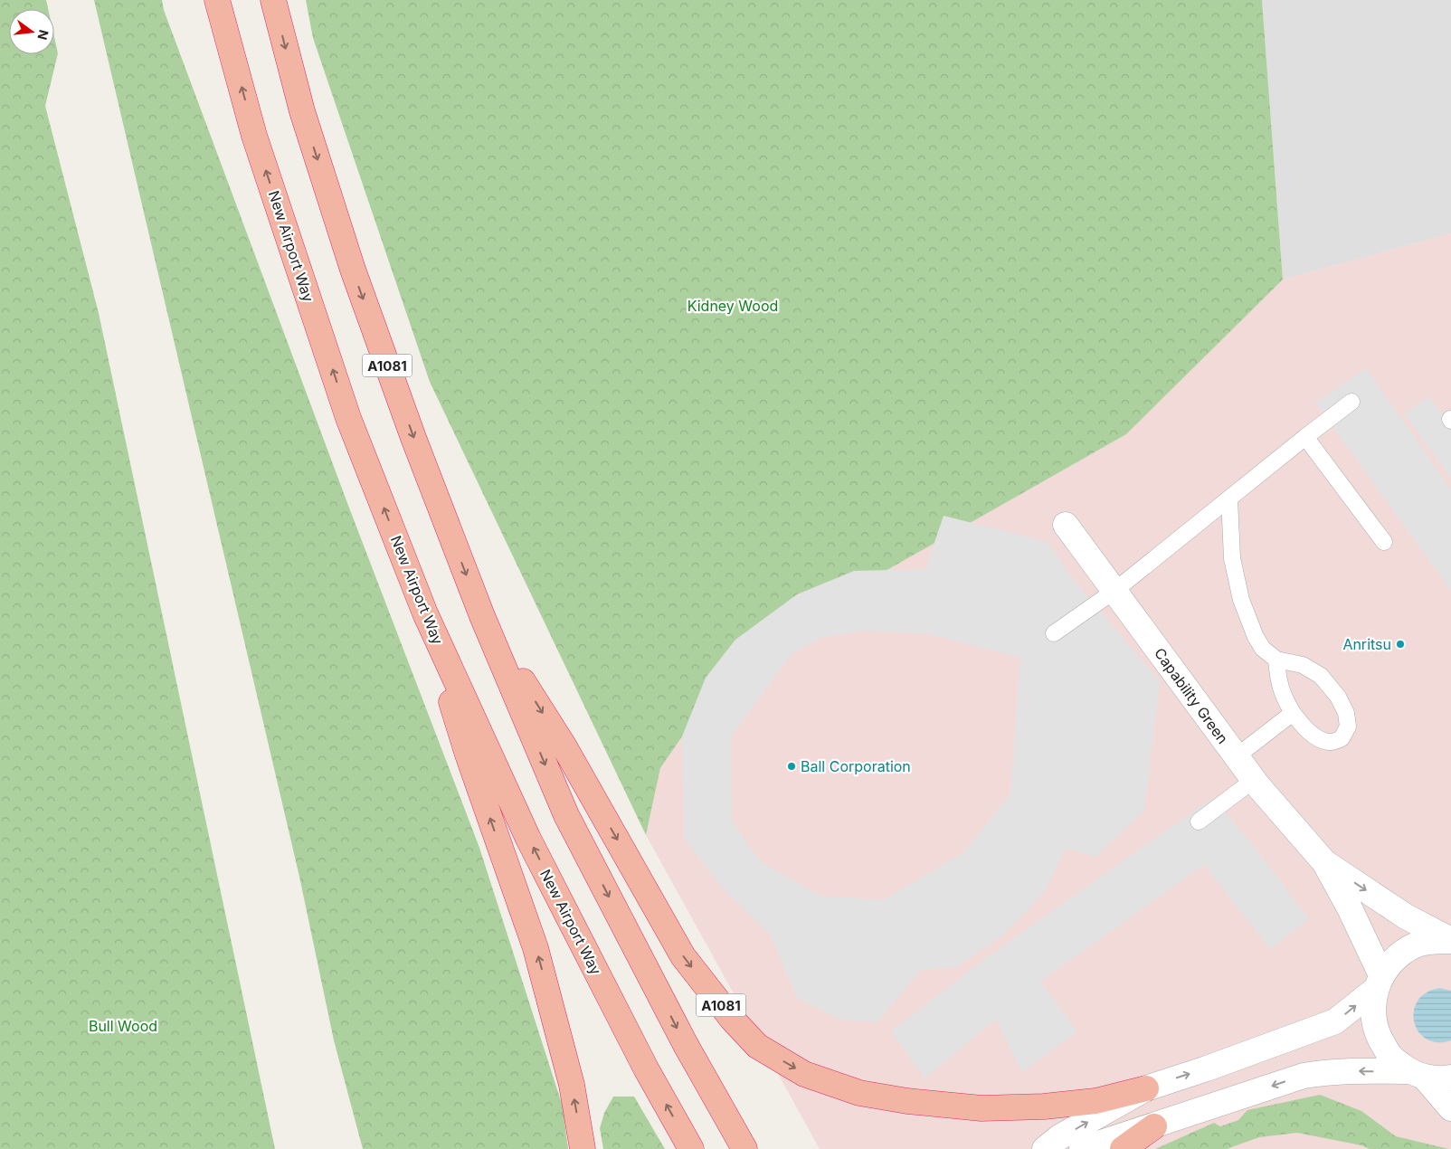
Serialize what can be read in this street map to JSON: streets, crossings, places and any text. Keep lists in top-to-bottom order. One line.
{"streets":{"highway":["New Airport Way","A1081"],"street":["Capability Green"]},"parks":["Kidney Wood","Bull Wood"],"places":["Anritsu","Ball Corporation"],"north":"right"}
